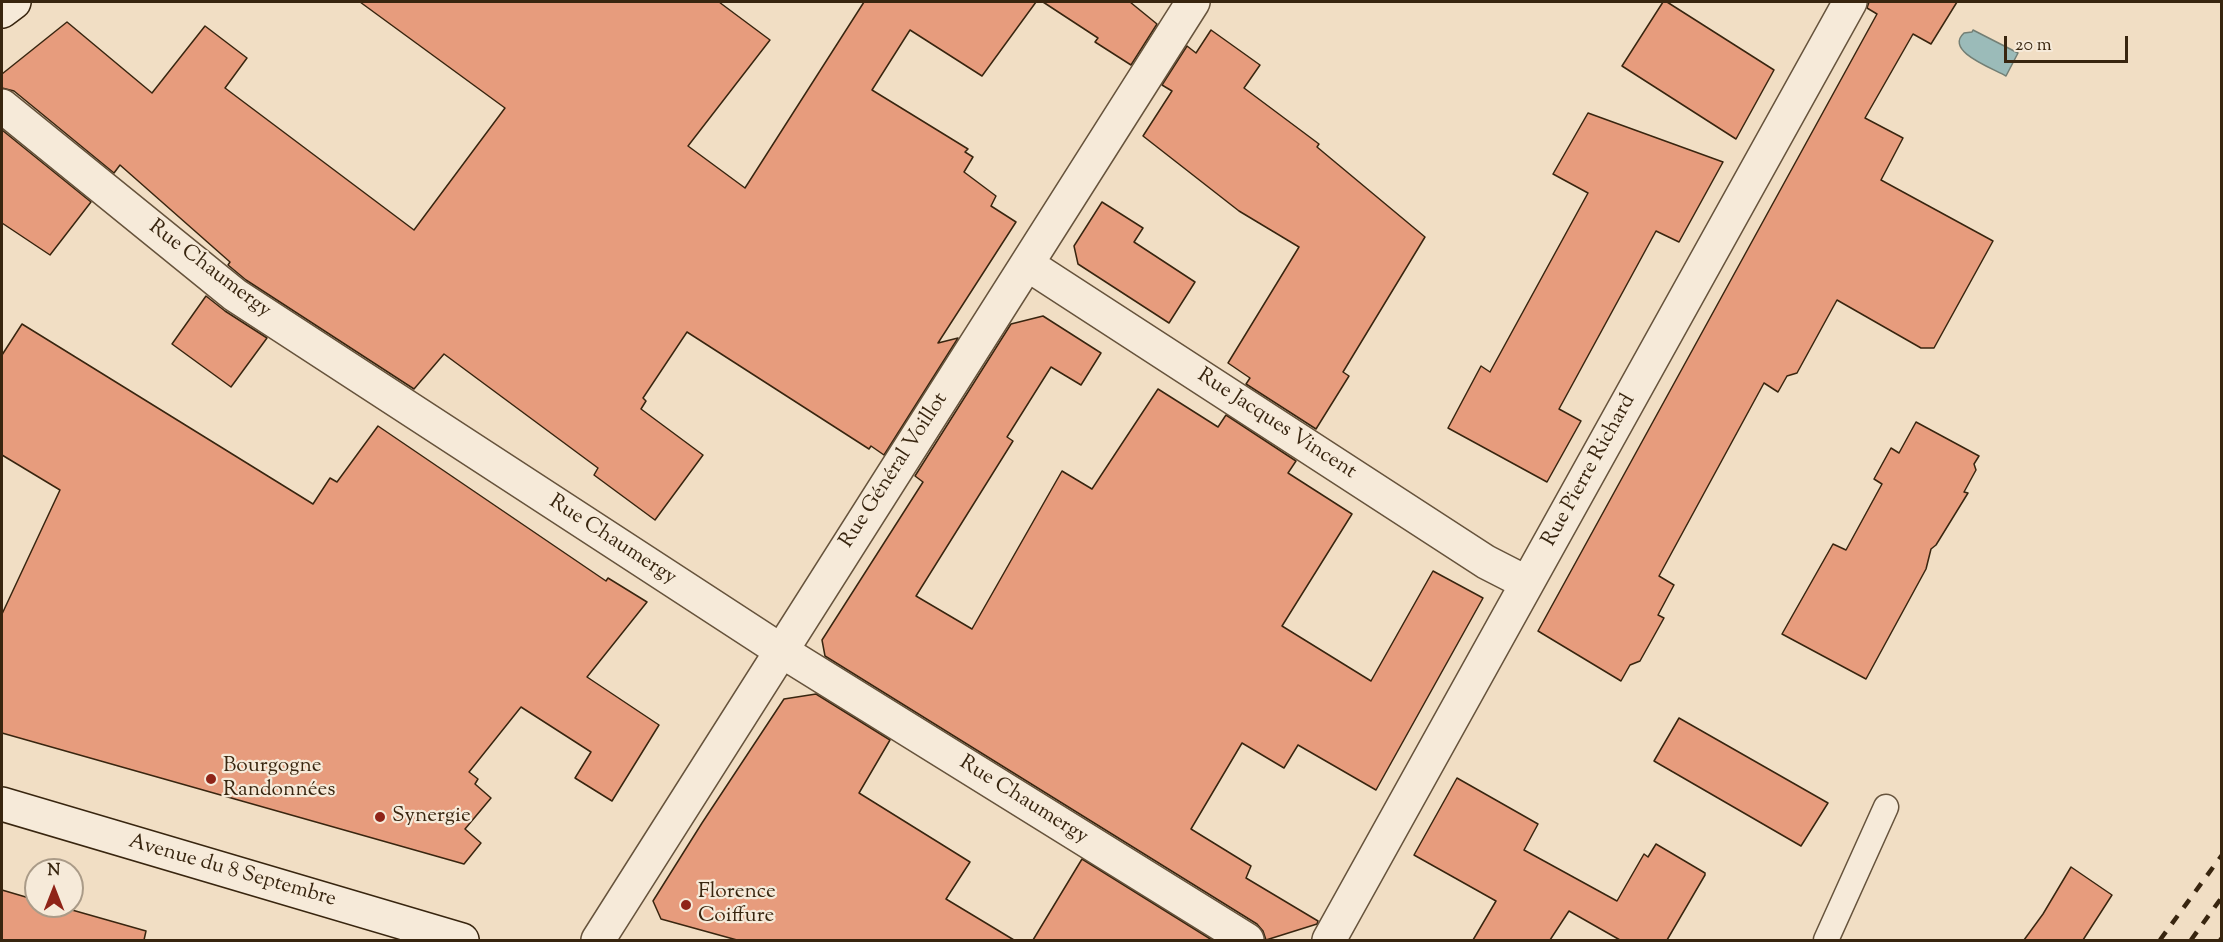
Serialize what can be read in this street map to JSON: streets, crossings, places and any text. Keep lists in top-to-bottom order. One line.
{"streets":{"street":["Rue Chaumergy","Rue Jacques Vincent","Rue Général Voillot","Rue Pierre Richard","Avenue du 8 Septembre"]},"crossings":[["Rue Chaumergy","Rue Général Voillot"],["Rue Jacques Vincent","Rue Général Voillot"],["Rue Jacques Vincent","Rue Pierre Richard"]],"places":["Bourgogne Randonnées","Synergie","Florence Coiffure"],"scale_bar":"20 m","north":"top"}
